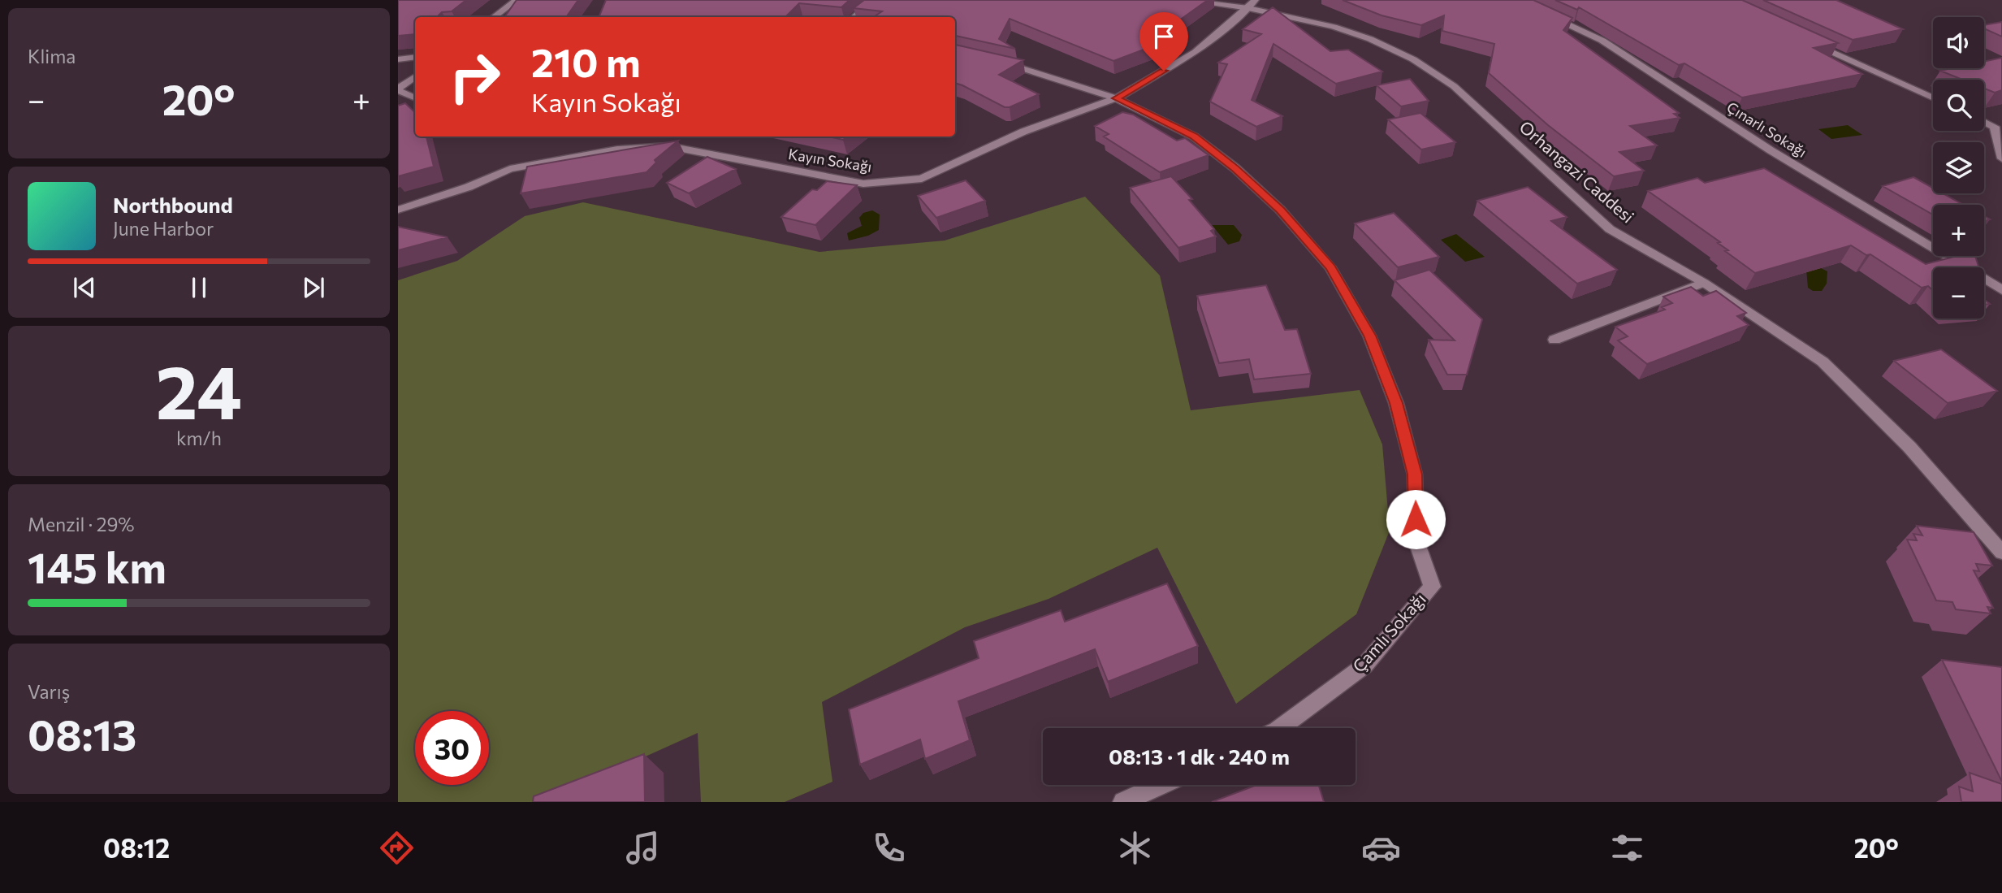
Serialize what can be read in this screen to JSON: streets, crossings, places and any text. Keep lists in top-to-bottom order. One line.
{"streets":{"street":["Çınarlı Sokağı","Kayın Sokağı","Orhangazi Caddesi","Çamlı Sokağı"]},"crossings":[["Kayın Sokağı","Orhangazi Caddesi"],["Kayın Sokağı","Çamlı Sokağı"]],"page":{"tile":["Klima",["24","km/h"],["Menzil · 29%","145 km"],["Varış","08:13"]],"map_buttons":["+","−"],"turn":["210 m","Kayın Sokağı"],"heat":["−","20°","+"],"song":["Northbound","June Harbor"],"limit":"30","trip":"08:13 · 1 dk · 240 m","tabs":["08:12","20°"]}}
